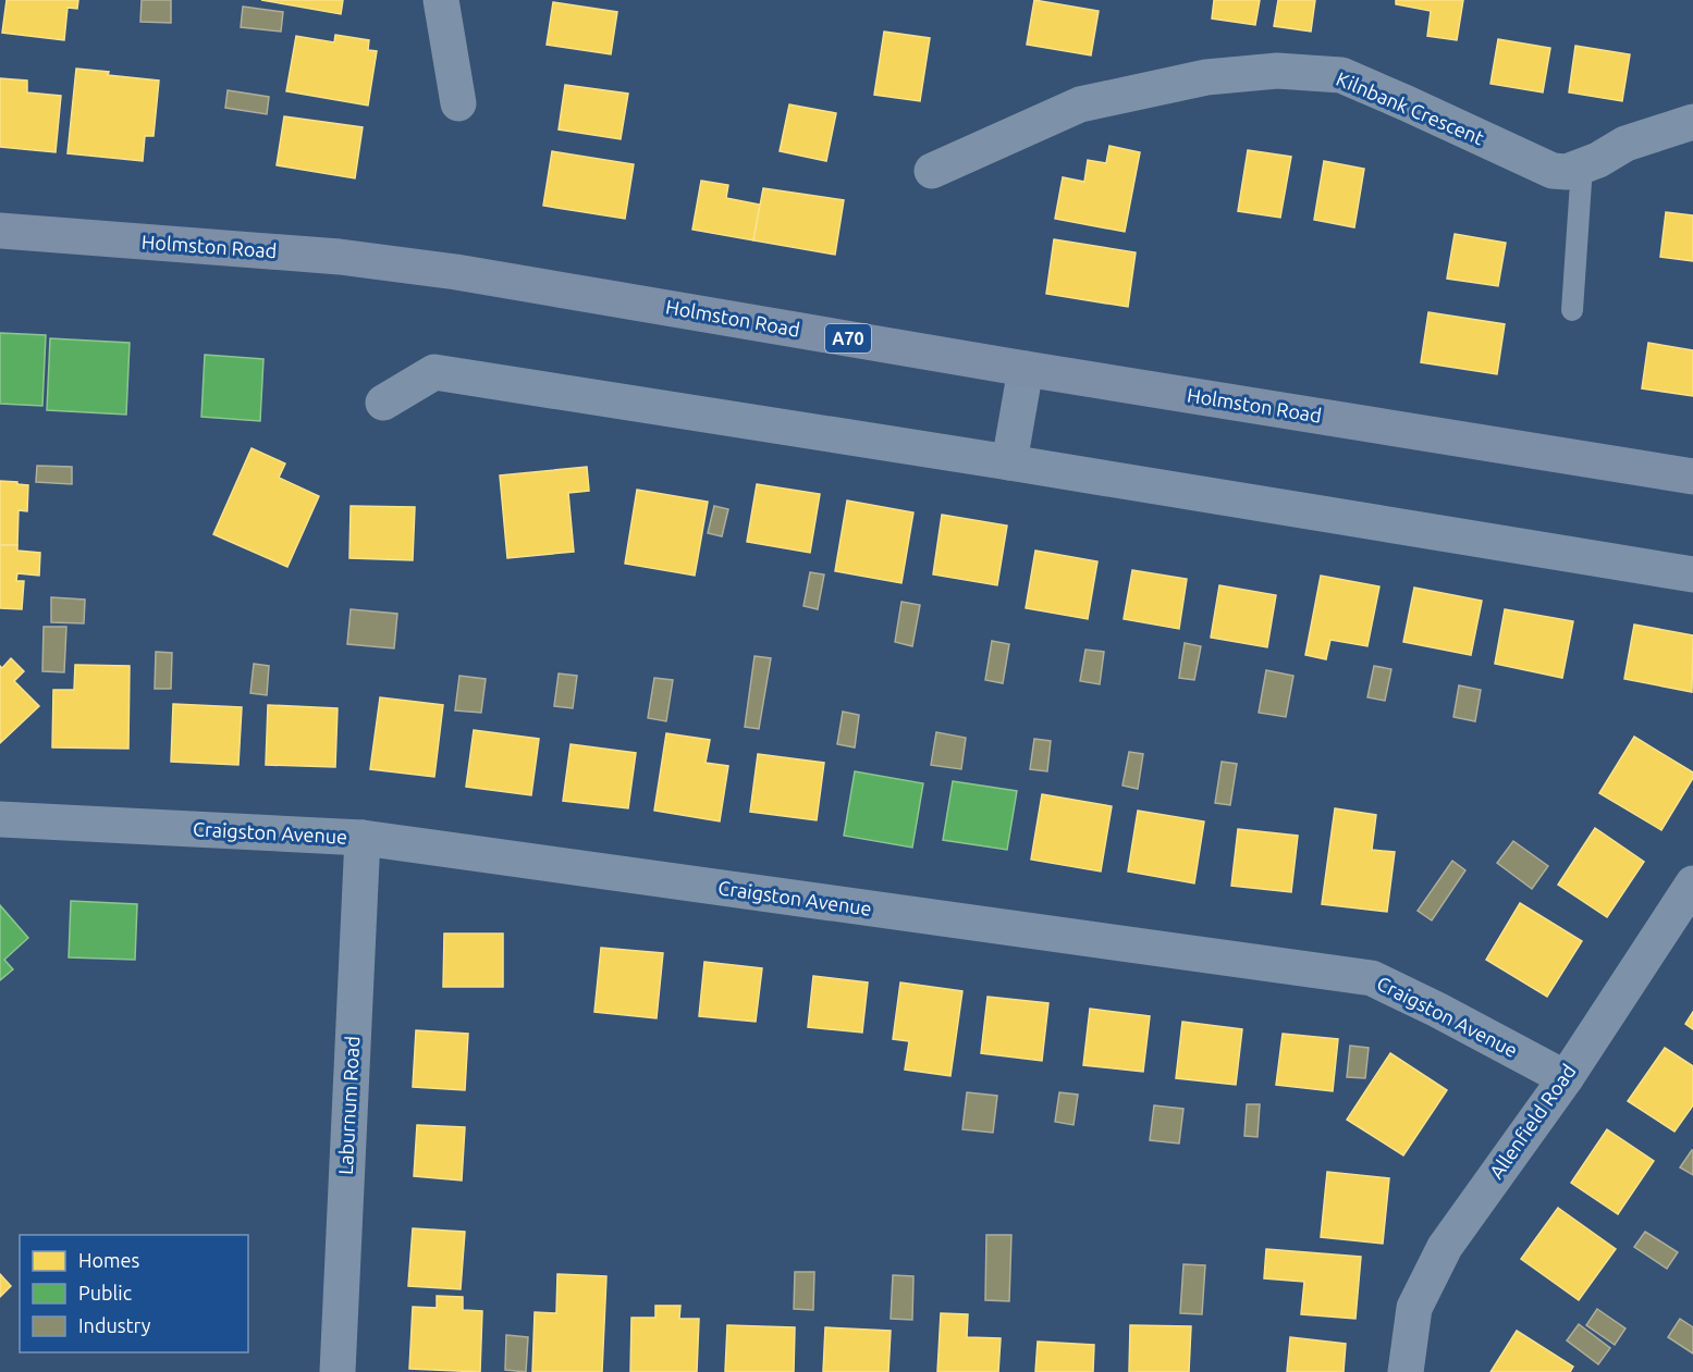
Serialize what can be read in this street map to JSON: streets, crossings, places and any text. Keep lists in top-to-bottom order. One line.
{"streets":{"main road":["Holmston Road","A70"],"street":["Kilnbank Crescent","Craigston Avenue","Laburnum Road","Allenfield Road"]},"crossings":[["Craigston Avenue","Laburnum Road"],["Craigston Avenue","Allenfield Road"]],"legend":["Homes","Public","Industry"]}
